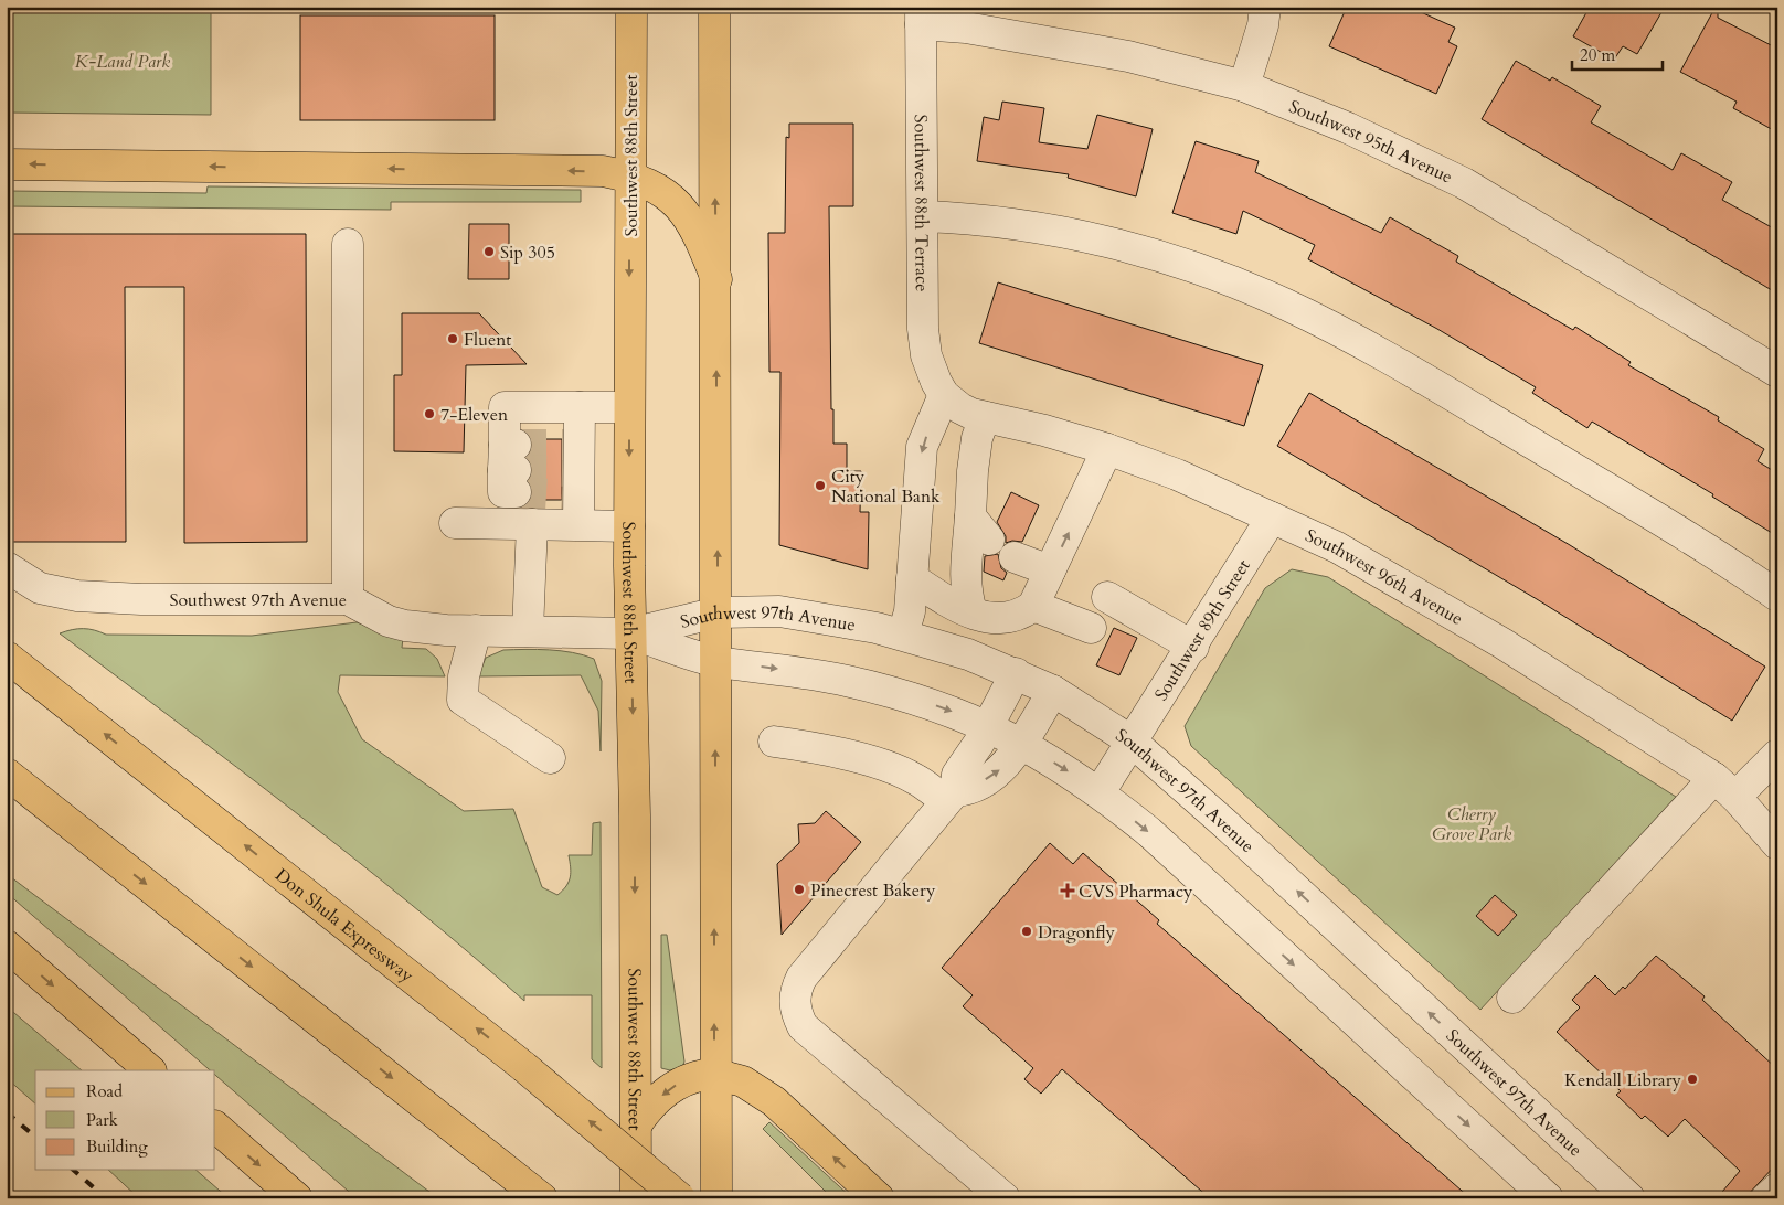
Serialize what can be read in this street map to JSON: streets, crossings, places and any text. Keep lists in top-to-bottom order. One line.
{"streets":{"main road":["Southwest 88th Street","Don Shula Expressway"],"street":["Southwest 95th Avenue","Southwest 88th Terrace","Southwest 96th Avenue","Southwest 97th Avenue","Southwest 89th Street"]},"crossings":[["Southwest 95th Avenue","Southwest 88th Terrace"],["Southwest 88th Street","Southwest 97th Avenue"],["Southwest 88th Terrace","Southwest 96th Avenue"],["Southwest 96th Avenue","Southwest 89th Street"],["Southwest 97th Avenue","Southwest 89th Street"]],"parks":["K-Land Park","Cherry Grove Park"],"places":{"other":["Sip 305","Fluent","7-Eleven","City National Bank","Pinecrest Bakery","Dragonfly","Kendall Library"],"health":["CVS Pharmacy"]},"legend":["Road","Park","Building"],"scale_bar":"20 m"}
